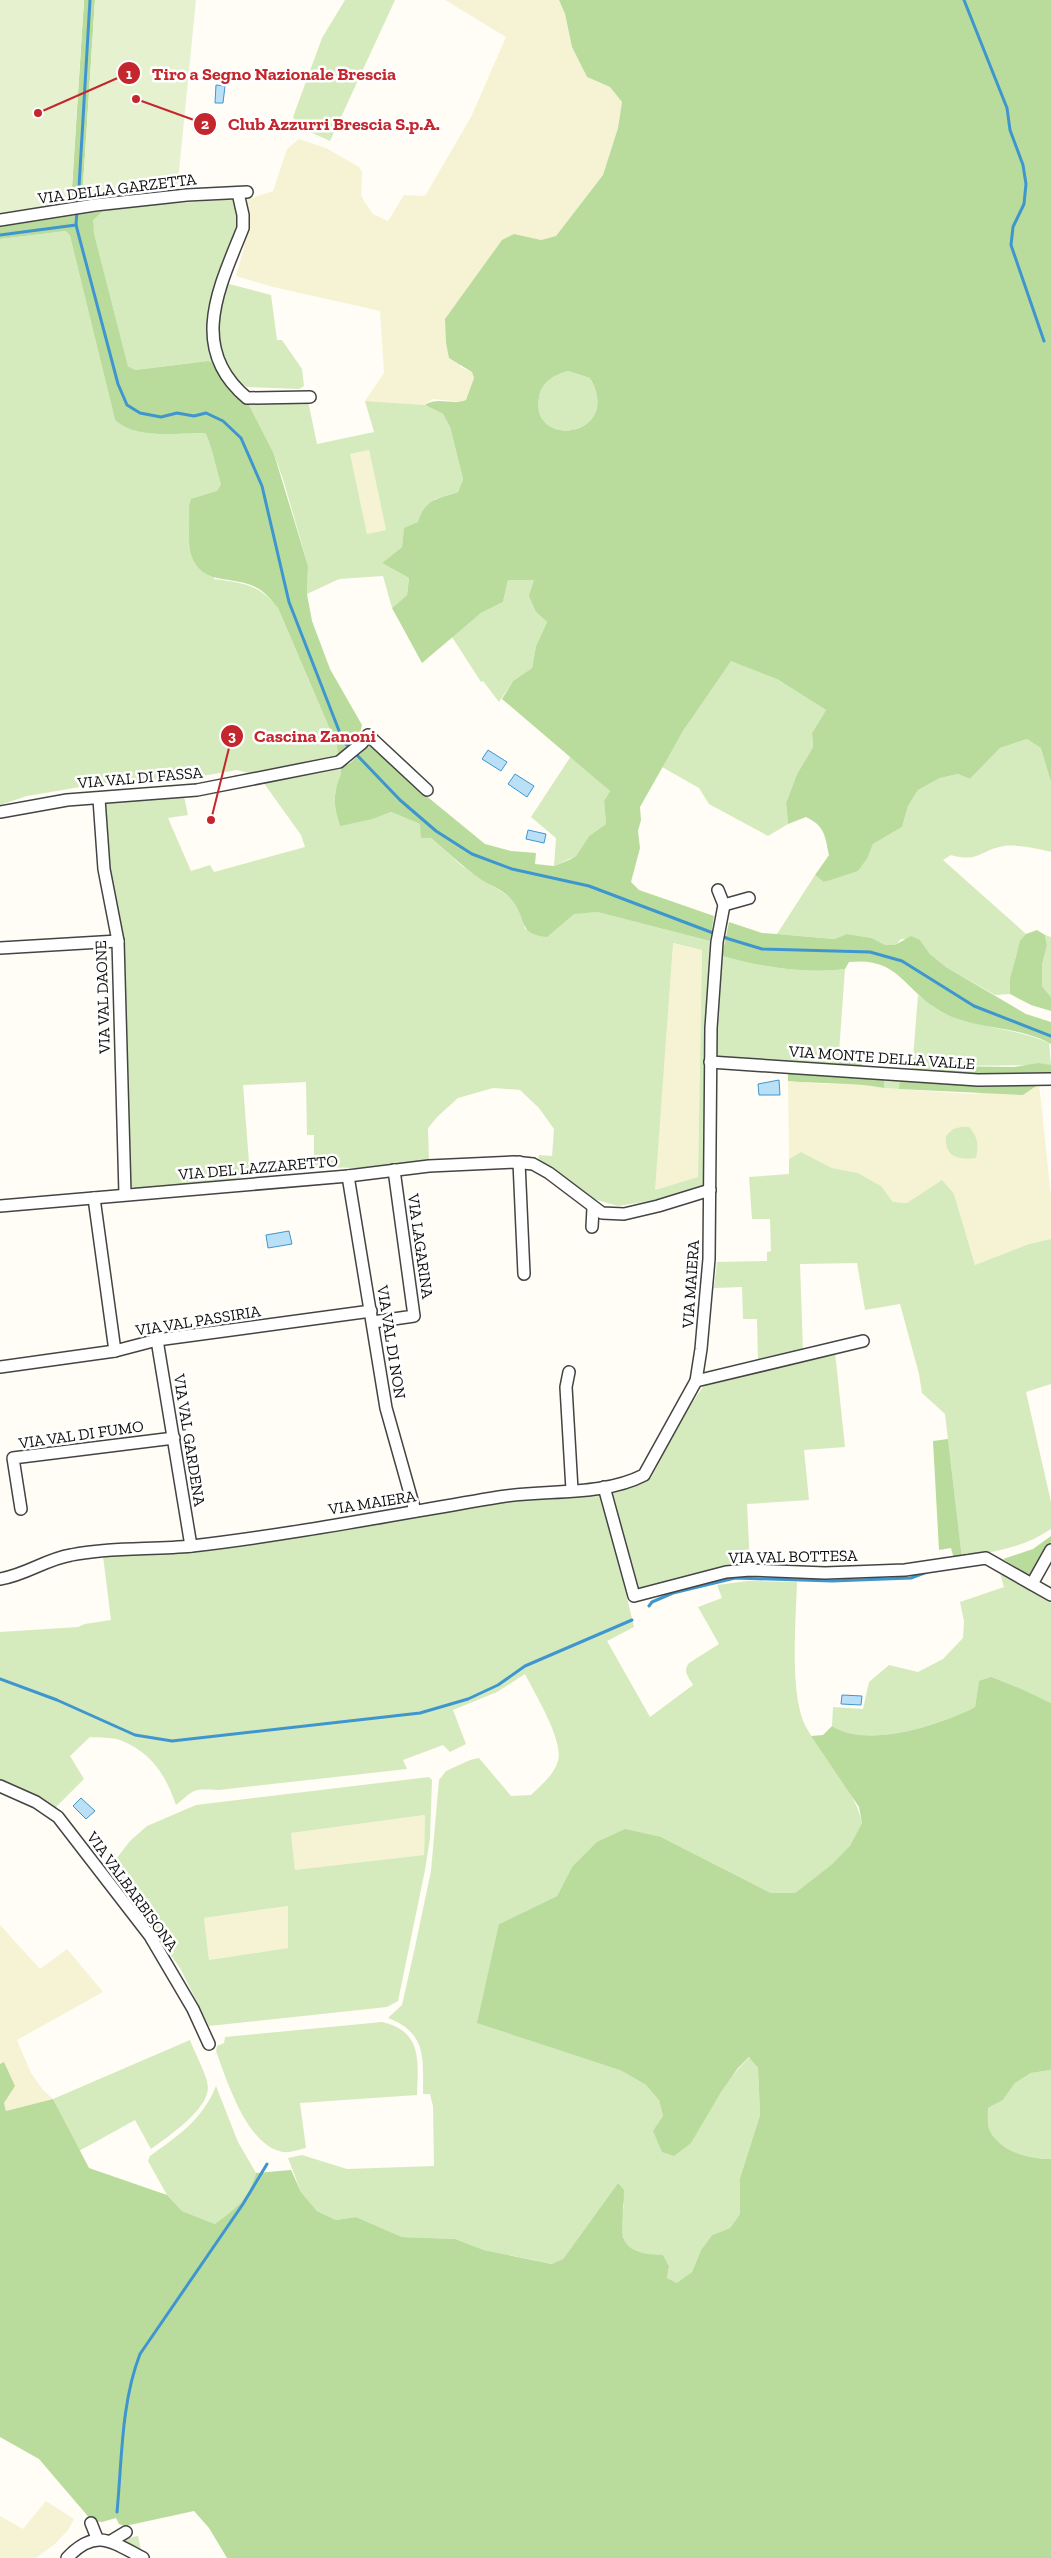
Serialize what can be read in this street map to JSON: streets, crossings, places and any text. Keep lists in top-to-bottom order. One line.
{"streets":{"street":["VIA DELLA GARZETTA","VIA VAL DI FASSA","VIA VAL DAONE","VIA MONTE DELLA VALLE","VIA DEL LAZZARETTO","VIA LAGARINA","VIA MAIERA","VIA VAL PASSIRIA","VIA VAL DI NON","VIA VAL DI FUMO","VIA VAL GARDENA","VIA VAL BOTTESA","VIA VALBARBISONA"]},"crossings":[["VIA VAL DI FASSA","VIA VAL DAONE"],["VIA VAL DAONE","VIA DEL LAZZARETTO"],["VIA DEL LAZZARETTO","VIA LAGARINA"],["VIA DEL LAZZARETTO","VIA MAIERA"],["VIA DEL LAZZARETTO","VIA VAL DI NON"],["VIA LAGARINA","VIA VAL PASSIRIA"],["VIA LAGARINA","VIA VAL DI NON"],["VIA MAIERA","VIA VAL DI NON"],["VIA MAIERA","VIA VAL GARDENA"],["VIA MAIERA","VIA VAL BOTTESA"],["VIA VAL PASSIRIA","VIA VAL DI NON"],["VIA VAL PASSIRIA","VIA VAL GARDENA"],["VIA VAL DI FUMO","VIA VAL GARDENA"]],"places":["Club Azzurri Brescia S.p.A.","Tiro a Segno Nazionale Brescia","Cascina Zanoni"]}
